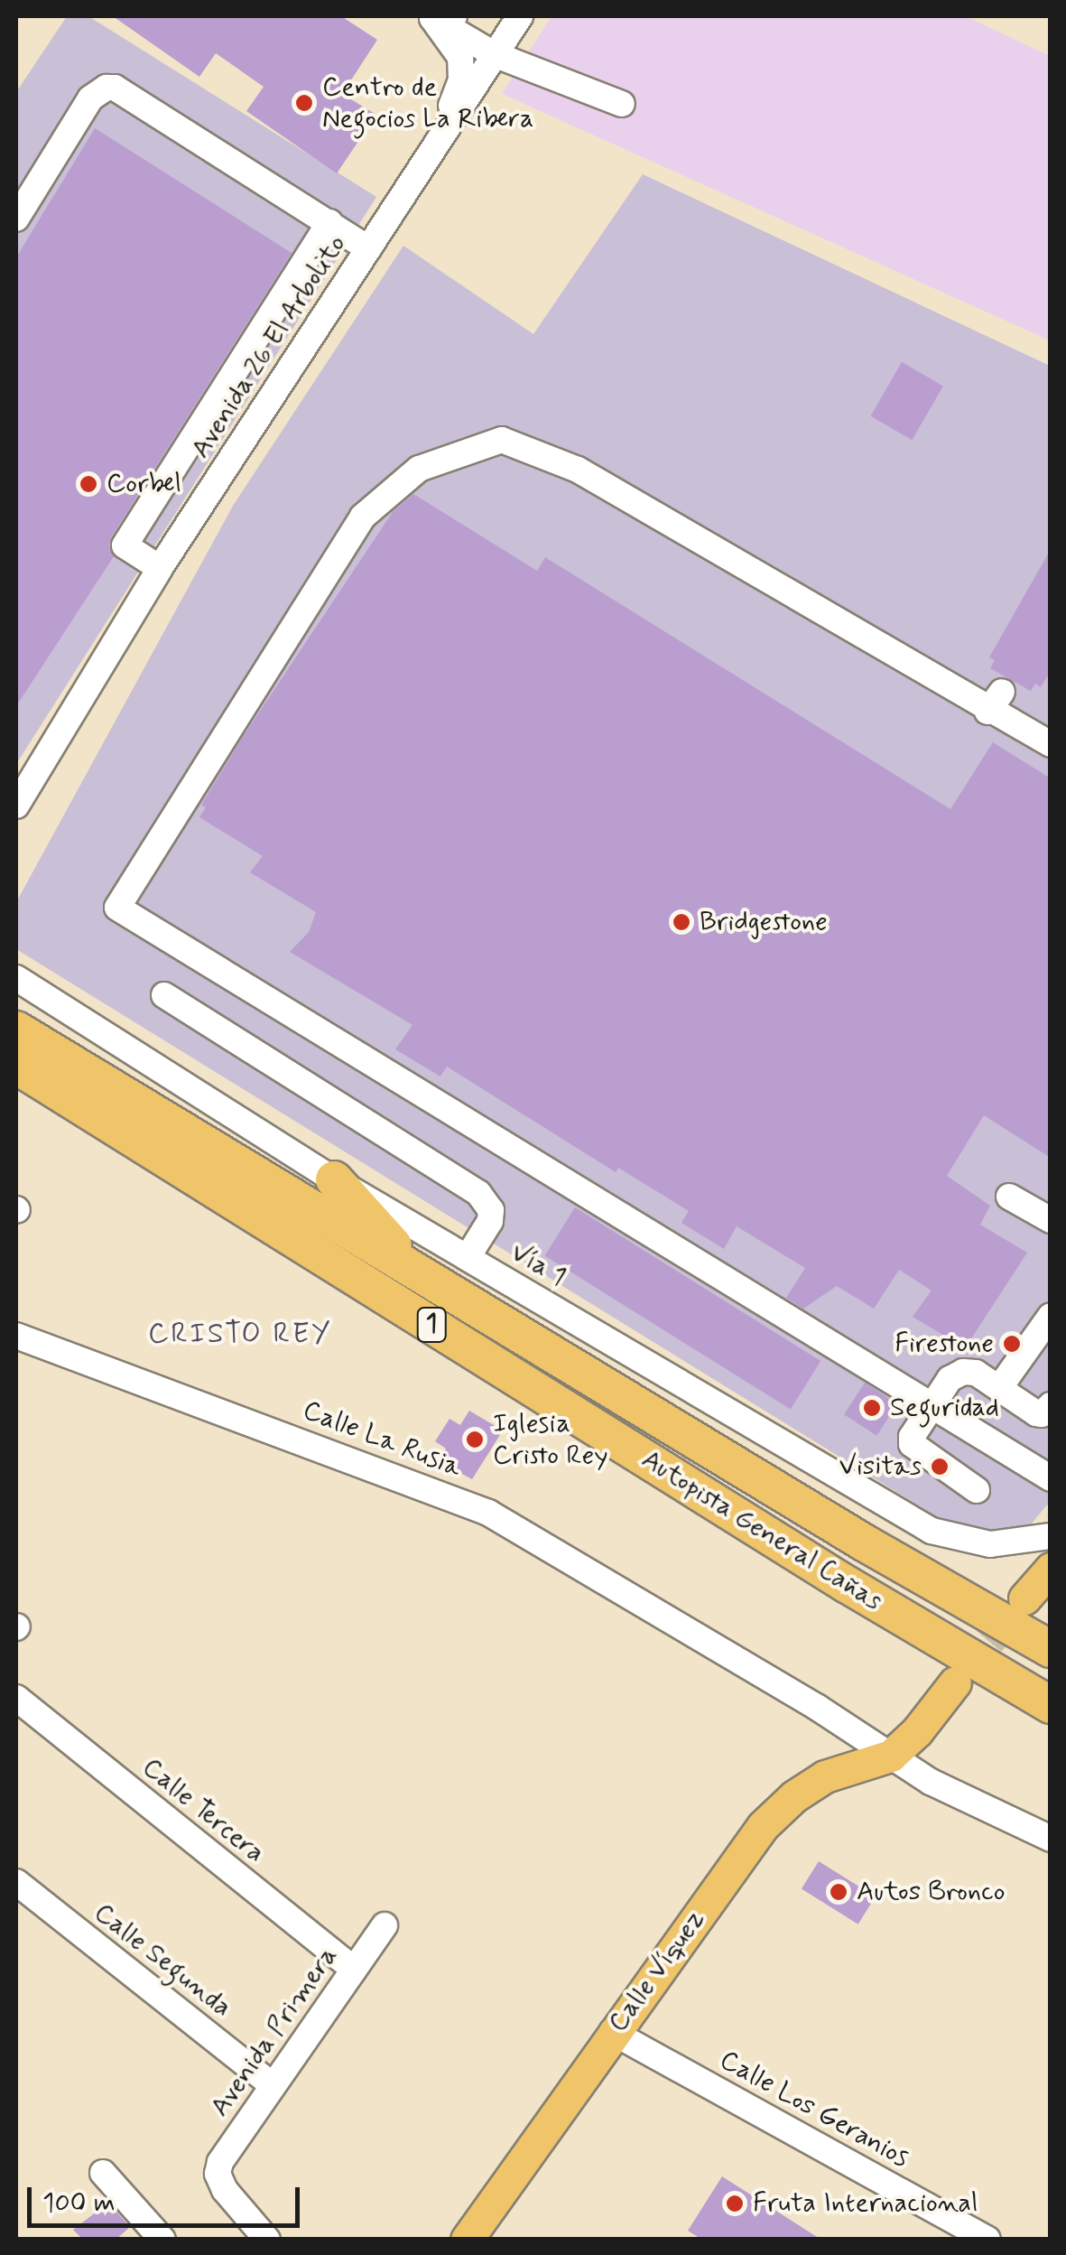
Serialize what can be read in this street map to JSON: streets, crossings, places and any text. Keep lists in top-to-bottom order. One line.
{"streets":{"highway":["1","Autopista General Cañas"],"main road":["Calle Víquez"],"street":["Avenida 26 El Arbolito","Vía 1","Calle La Rusia","Calle Tercera","Calle Segunda","Avenida Primera","Calle Los Geranios"]},"crossings":[["Calle La Rusia","Calle Víquez"],["Calle Tercera","Avenida Primera"],["Calle Segunda","Avenida Primera"],["Calle Víquez","Calle Los Geranios"]],"districts":["CRISTO REY"],"places":["Centro de Negocios La Ribera","Corbel","Bridgestone","Firestone","Seguridad","Iglesia Cristo Rey","Visitas","Autos Bronco","Fruta Internacional"],"scale_bar":"100 m"}
